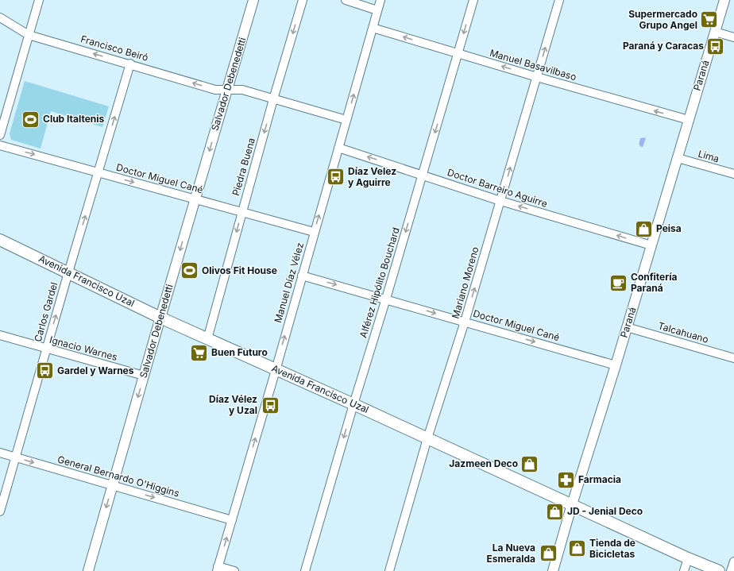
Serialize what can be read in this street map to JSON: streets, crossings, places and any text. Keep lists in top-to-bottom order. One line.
{"streets":{"main road":["Avenida Francisco Uzal"],"street":["Francisco Beiró","Manuel Basavilbaso","Paraná","Salvador Debenedetti","Lima","Piedra Buena","Doctor Miguel Cané","Doctor Barreiro Aguirre","Manuel Díaz Vélez","Alférez Hipólito Bouchard","Mariano Moreno","Carlos Gardel","Talcahuano","Ignacio Warnes","General Bernardo O'Higgins"]},"crossings":[["Francisco Beiró","Salvador Debenedetti"],["Francisco Beiró","Carlos Gardel"],["Manuel Basavilbaso","Paraná"],["Manuel Basavilbaso","Manuel Díaz Vélez"],["Manuel Basavilbaso","Alférez Hipólito Bouchard"],["Manuel Basavilbaso","Mariano Moreno"],["Paraná","Lima"],["Paraná","Doctor Miguel Cané"],["Paraná","Doctor Barreiro Aguirre"],["Paraná","Avenida Francisco Uzal"],["Paraná","Talcahuano"],["Salvador Debenedetti","Doctor Miguel Cané"],["Salvador Debenedetti","Avenida Francisco Uzal"],["Salvador Debenedetti","Ignacio Warnes"],["Salvador Debenedetti","General Bernardo O'Higgins"],["Piedra Buena","Doctor Miguel Cané"],["Piedra Buena","Avenida Francisco Uzal"],["Doctor Miguel Cané","Manuel Díaz Vélez"],["Doctor Miguel Cané","Alférez Hipólito Bouchard"],["Doctor Miguel Cané","Mariano Moreno"],["Doctor Miguel Cané","Carlos Gardel"],["Doctor Barreiro Aguirre","Manuel Díaz Vélez"],["Doctor Barreiro Aguirre","Alférez Hipólito Bouchard"],["Doctor Barreiro Aguirre","Mariano Moreno"],["Avenida Francisco Uzal","Manuel Díaz Vélez"],["Avenida Francisco Uzal","Alférez Hipólito Bouchard"],["Avenida Francisco Uzal","Mariano Moreno"],["Avenida Francisco Uzal","Carlos Gardel"],["Manuel Díaz Vélez","General Bernardo O'Higgins"],["Carlos Gardel","Ignacio Warnes"],["Carlos Gardel","General Bernardo O'Higgins"]],"one_way":["Francisco Beiró","Manuel Basavilbaso","Salvador Debenedetti","Piedra Buena","Doctor Miguel Cané","Doctor Barreiro Aguirre","Manuel Díaz Vélez","Alférez Hipólito Bouchard","Mariano Moreno","Carlos Gardel","General Bernardo O'Higgins"],"places":{"supermarket":["Supermercado Grupo Angel","Buen Futuro"],"bus stop":["Paraná y Caracas","Díaz Velez y Aguirre","Gardel y Warnes","Díaz Vélez y Uzal"],"sports":["Club Italtenis","Olivos Fit House"],"shop":["Peisa","Jazmeen Deco","JD - Jenial Deco","Tienda de Bicicletas","La Nueva Esmeralda"],"cafe":["Confitería Paraná"],"pharmacy":["Farmacia"]}}
